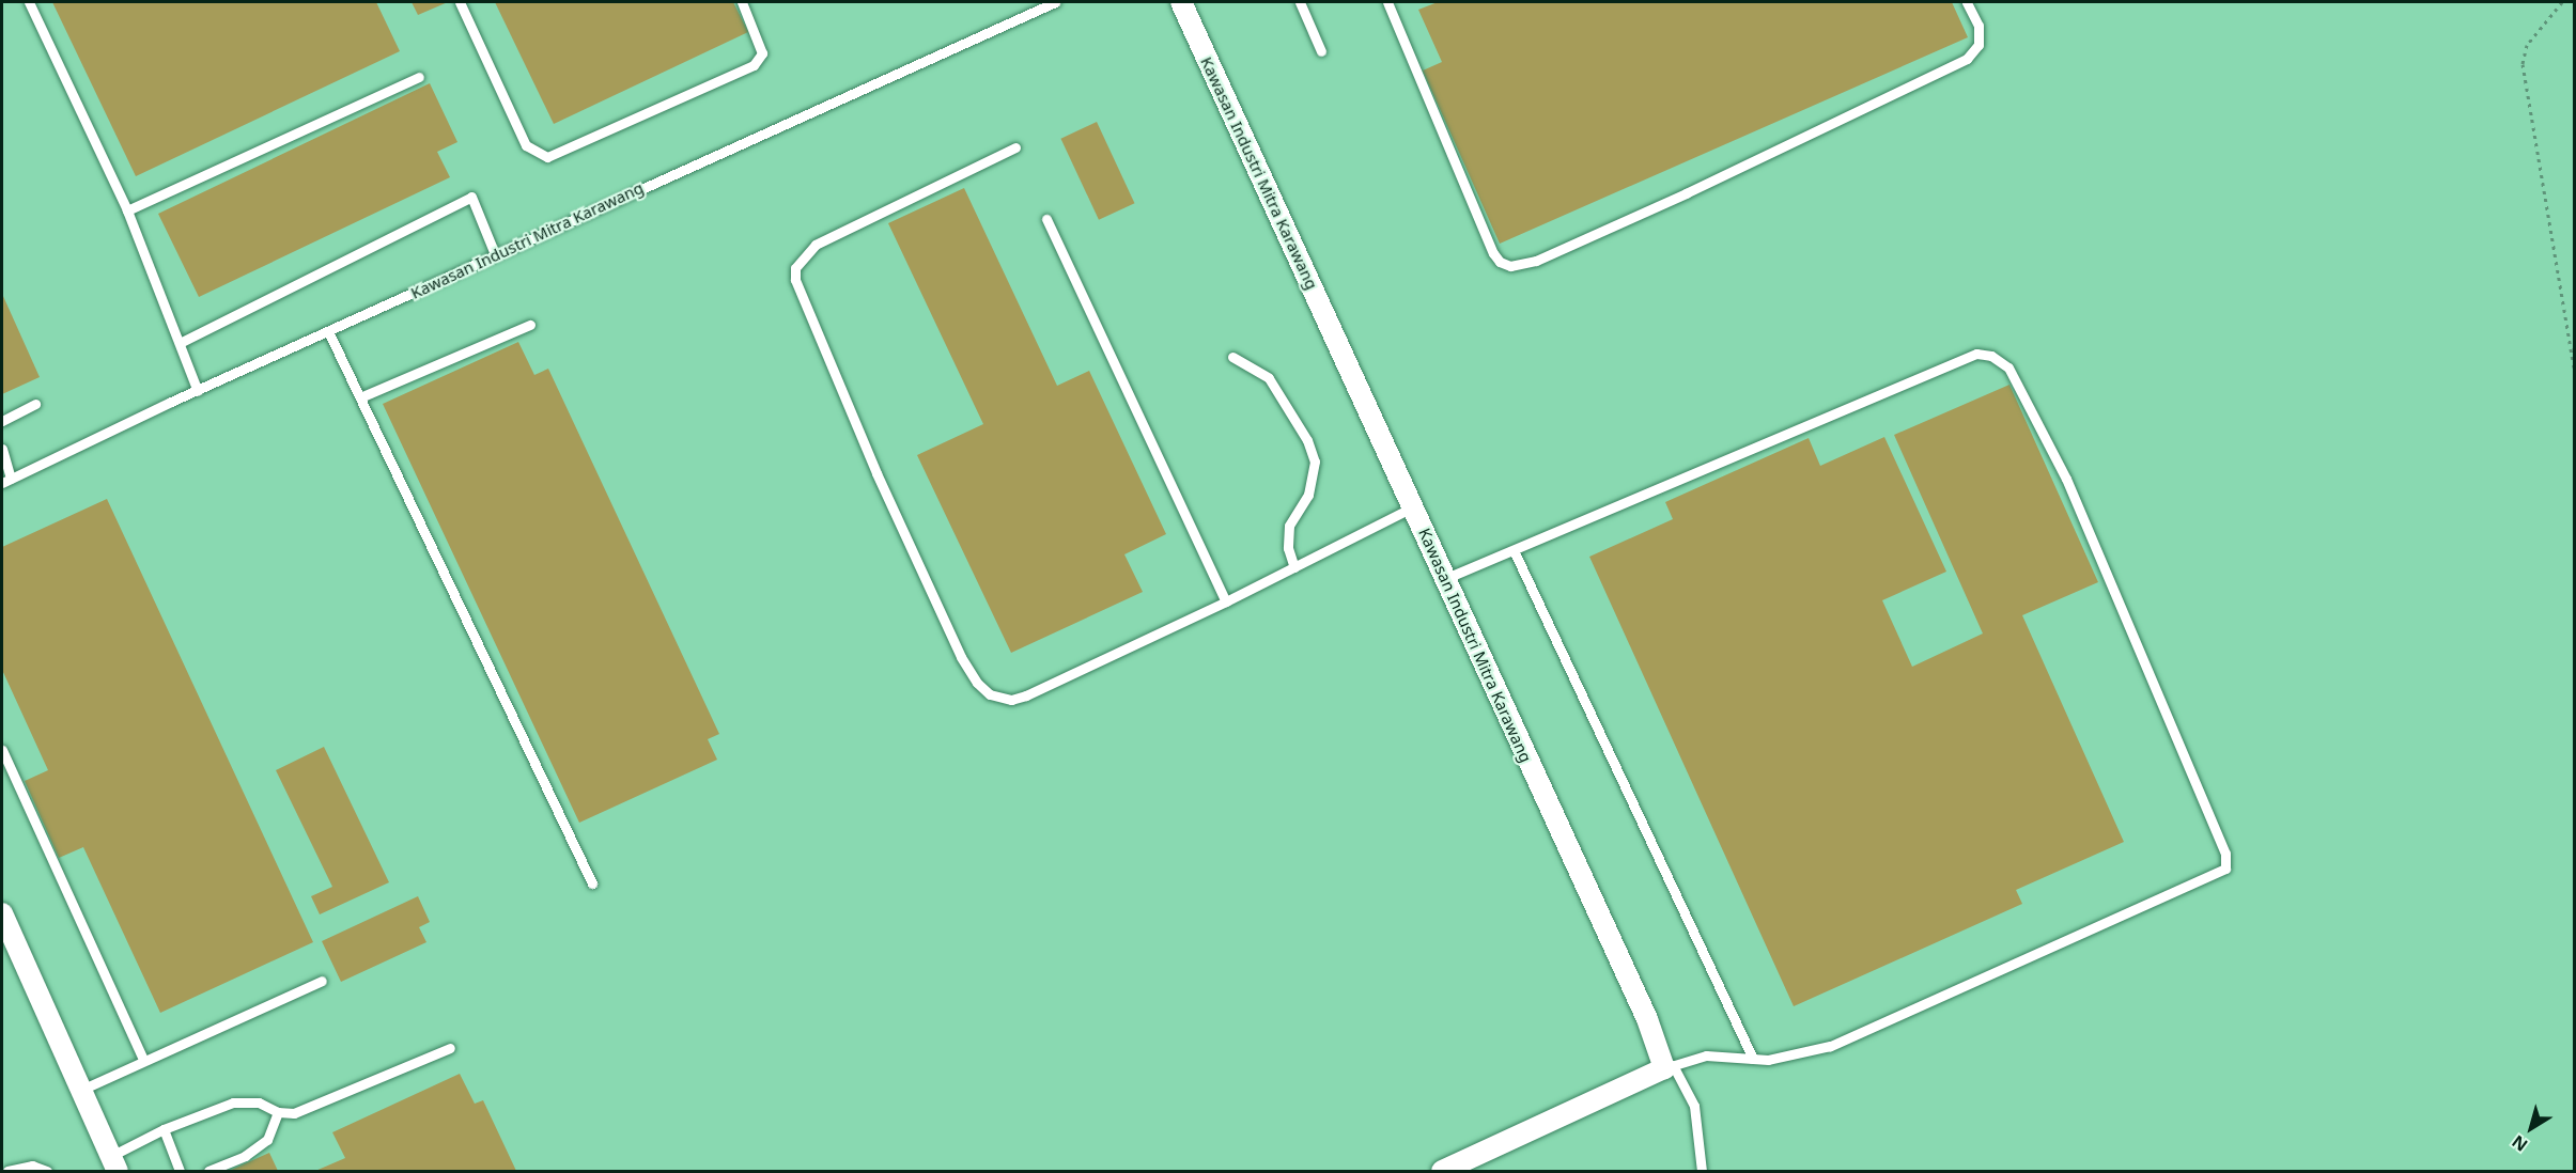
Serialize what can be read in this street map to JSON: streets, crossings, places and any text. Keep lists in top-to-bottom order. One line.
{"streets":{"street":["Kawasan Industri Mitra Karawang"]},"north":"bottom left"}
